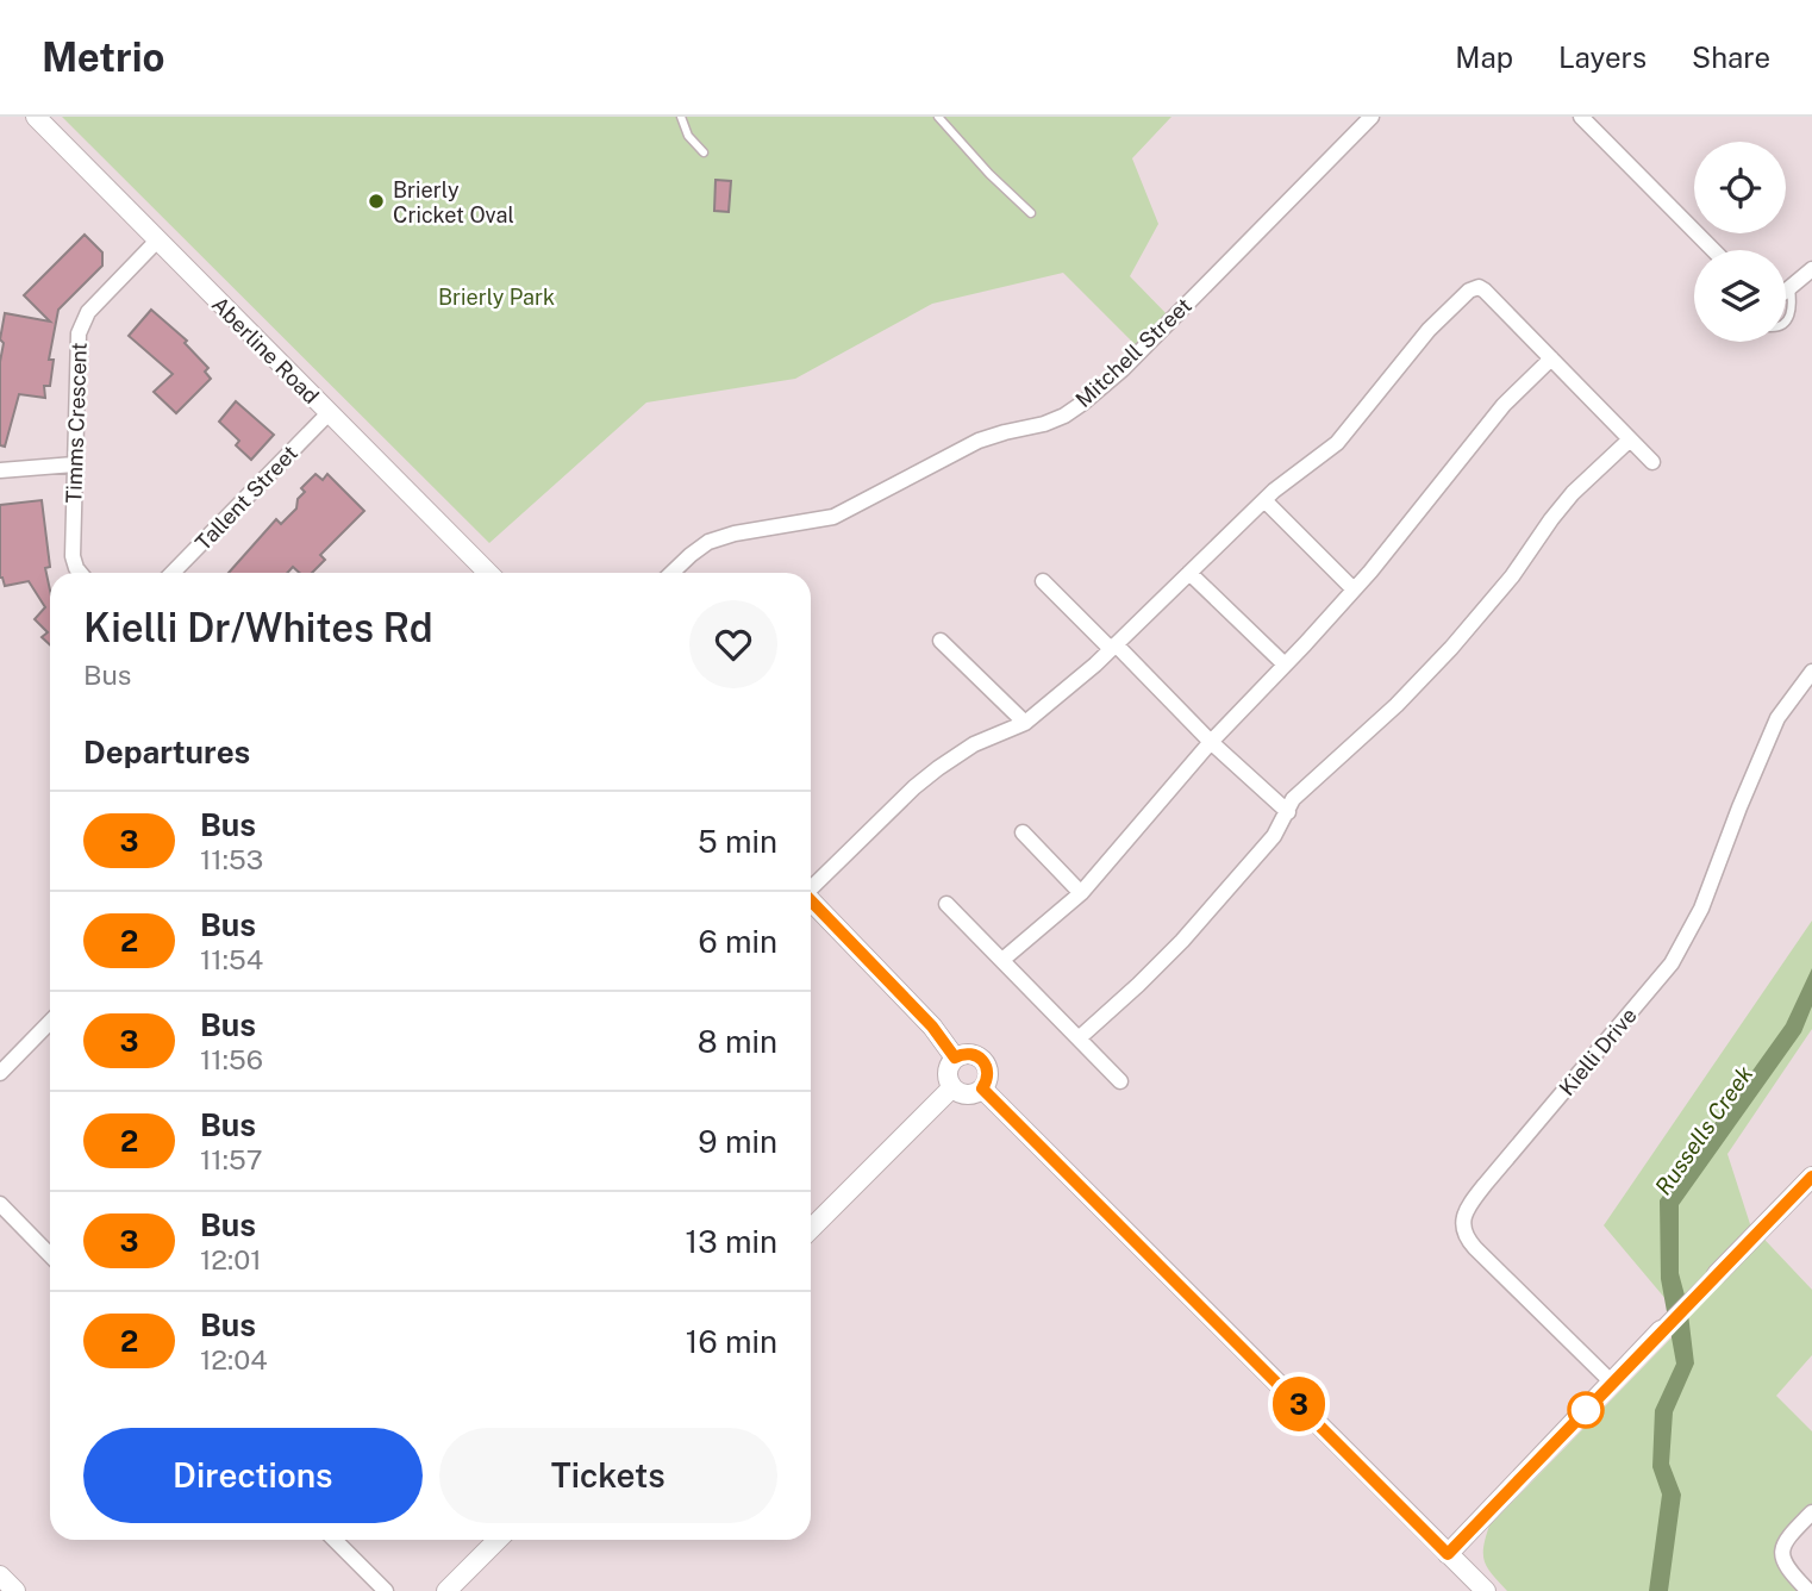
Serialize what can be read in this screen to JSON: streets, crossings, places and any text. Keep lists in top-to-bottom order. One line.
{"streets":{"street":["Aberline Road","Mitchell Street","Timms Crescent","Tallent Street","Kielli Drive"]},"crossings":[["Aberline Road","Timms Crescent"],["Aberline Road","Tallent Street"]],"water":["Russells Creek"],"parks":["Brierly Park"],"places":["Brierly Cricket Oval"],"lines":["bus line 3"],"page":{"header":"Metrio","nav":["Map","Layers","Share"],"on_map":"3","heading":[["Kielli Dr/Whites Rd","Bus"],"Departures"],"list":[{"mark":"3","name":"Bus","note":"11:53","value":"5 min"},{"mark":"2","name":"Bus","note":"11:54","value":"6 min"},{"mark":"3","name":"Bus","note":"11:56","value":"8 min"},{"mark":"2","name":"Bus","note":"11:57","value":"9 min"},{"mark":"3","name":"Bus","note":"12:01","value":"13 min"},{"mark":"2","name":"Bus","note":"12:04","value":"16 min"}],"buttons":["Directions","Tickets"]}}
